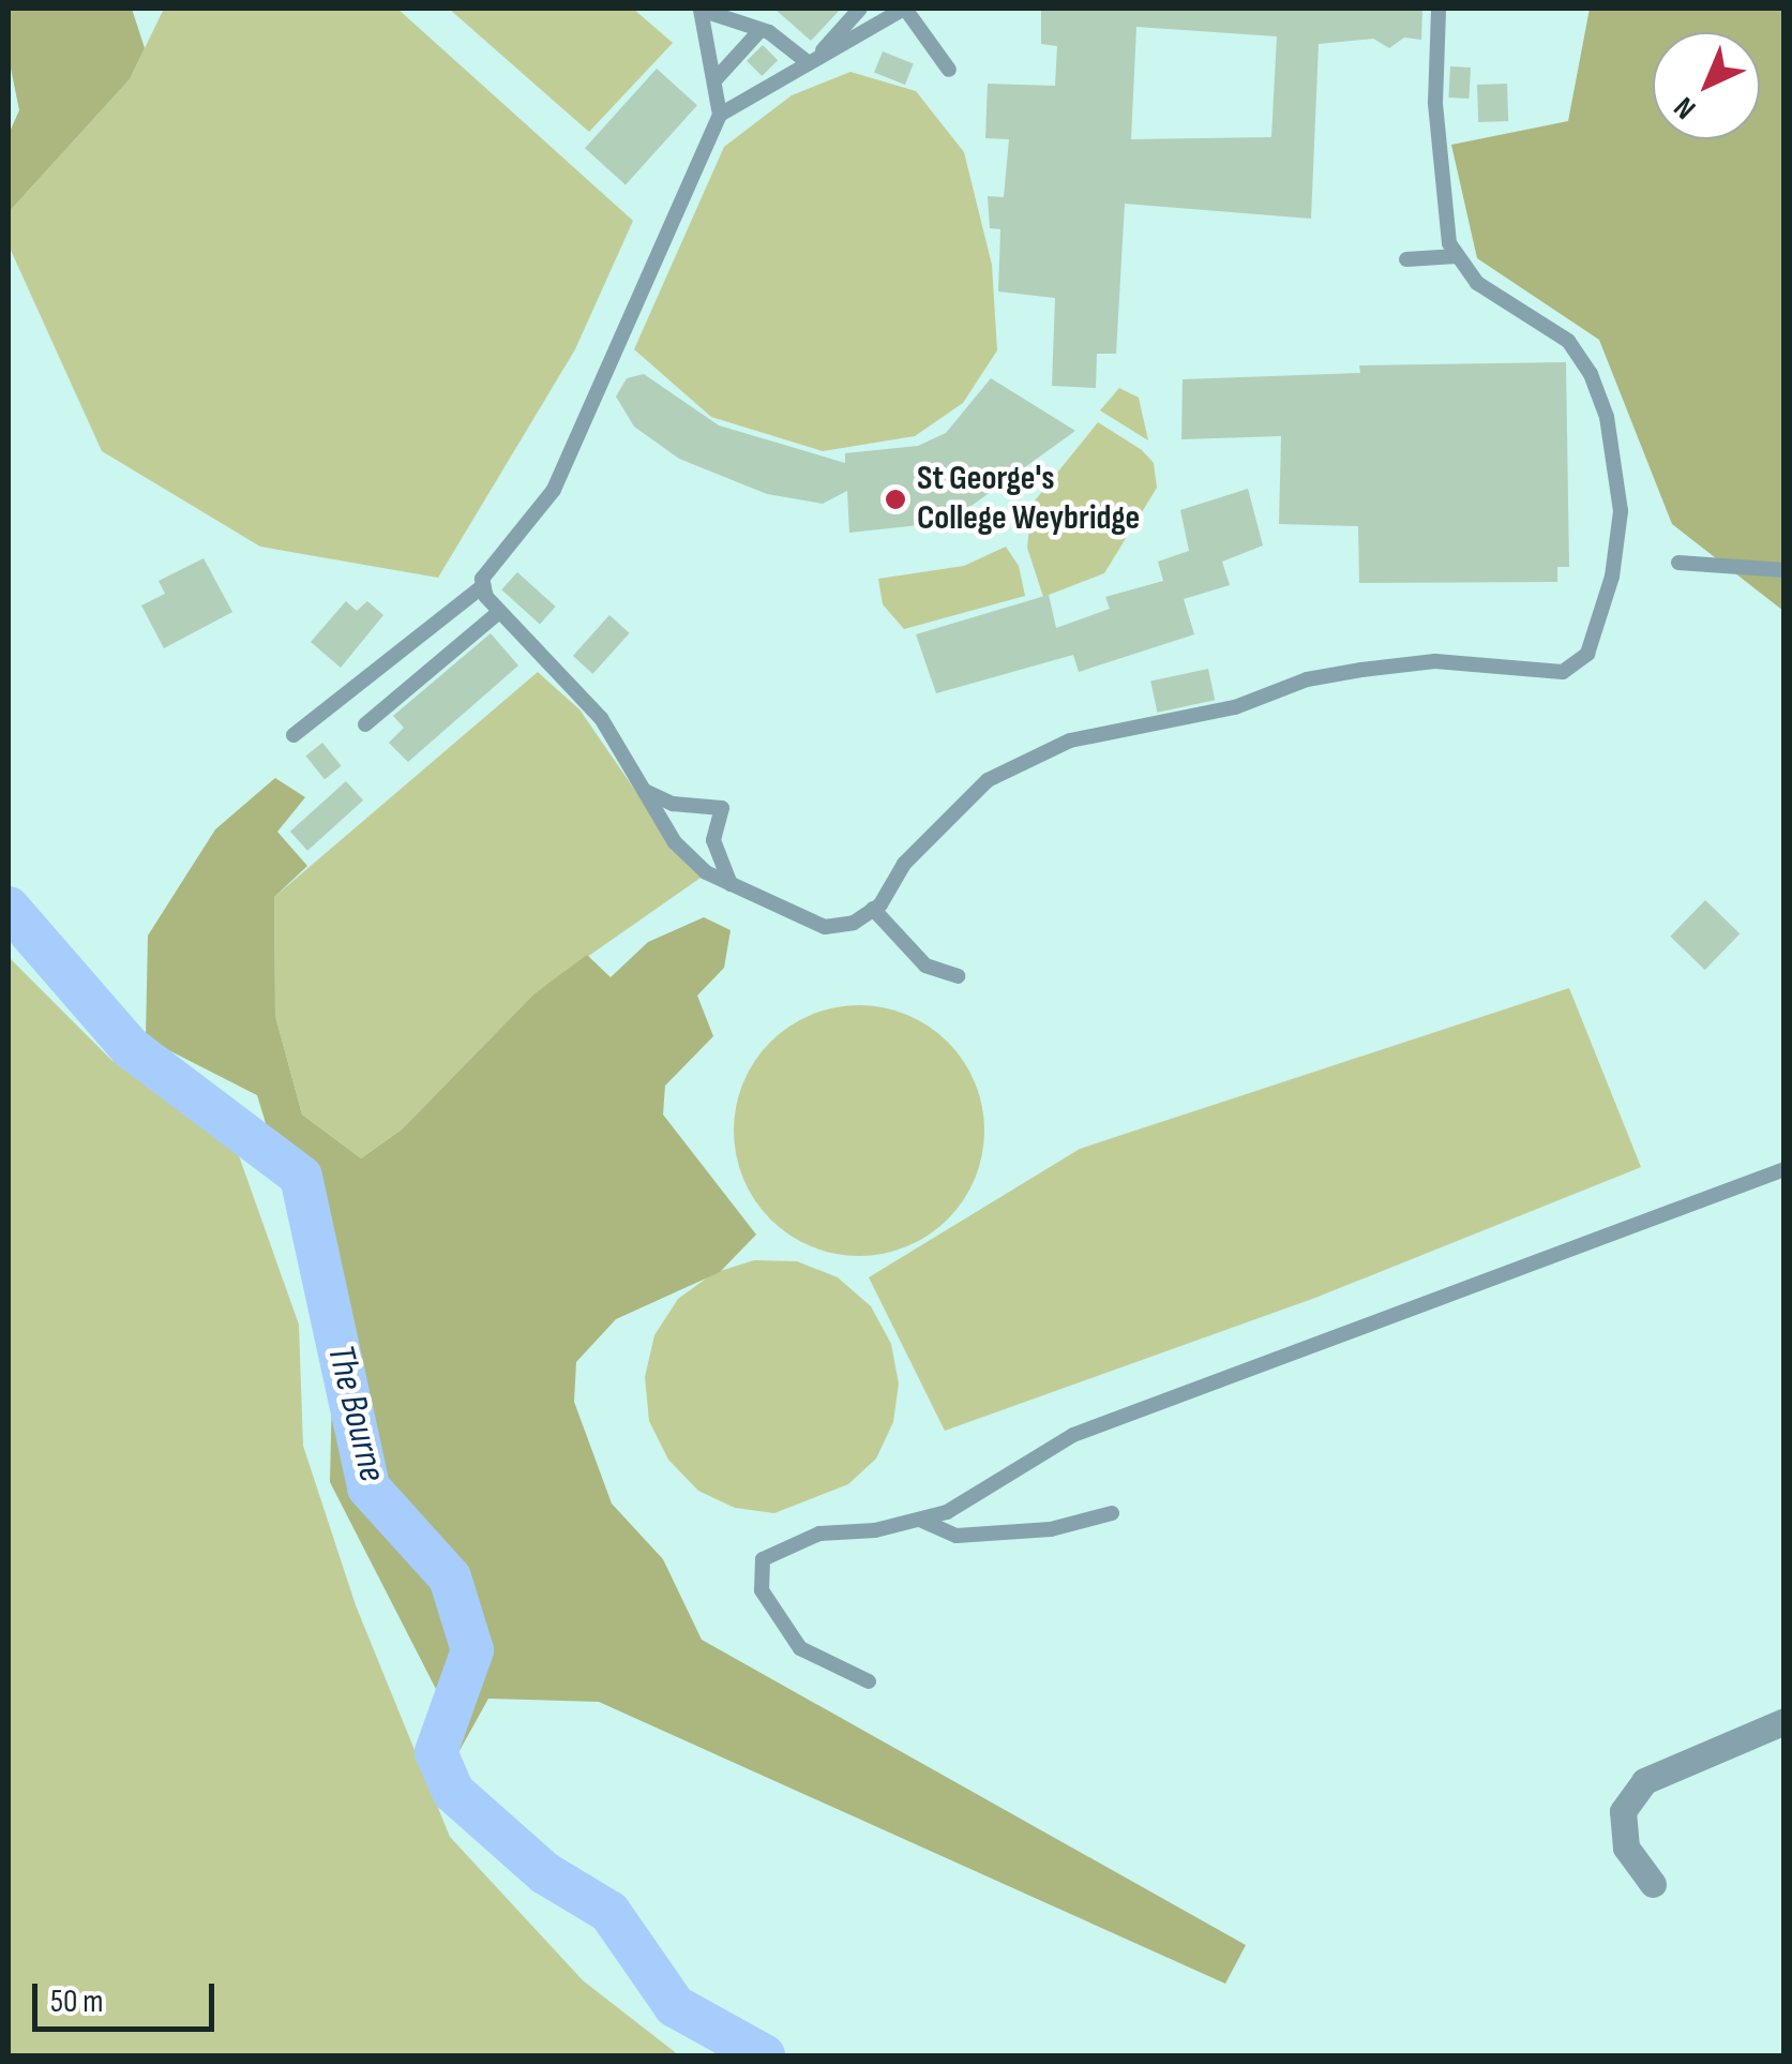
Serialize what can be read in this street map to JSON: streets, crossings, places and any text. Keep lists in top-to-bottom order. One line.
{"water":["The Bourne"],"places":["St George's College Weybridge"],"scale_bar":"50 m","north":"bottom left"}
